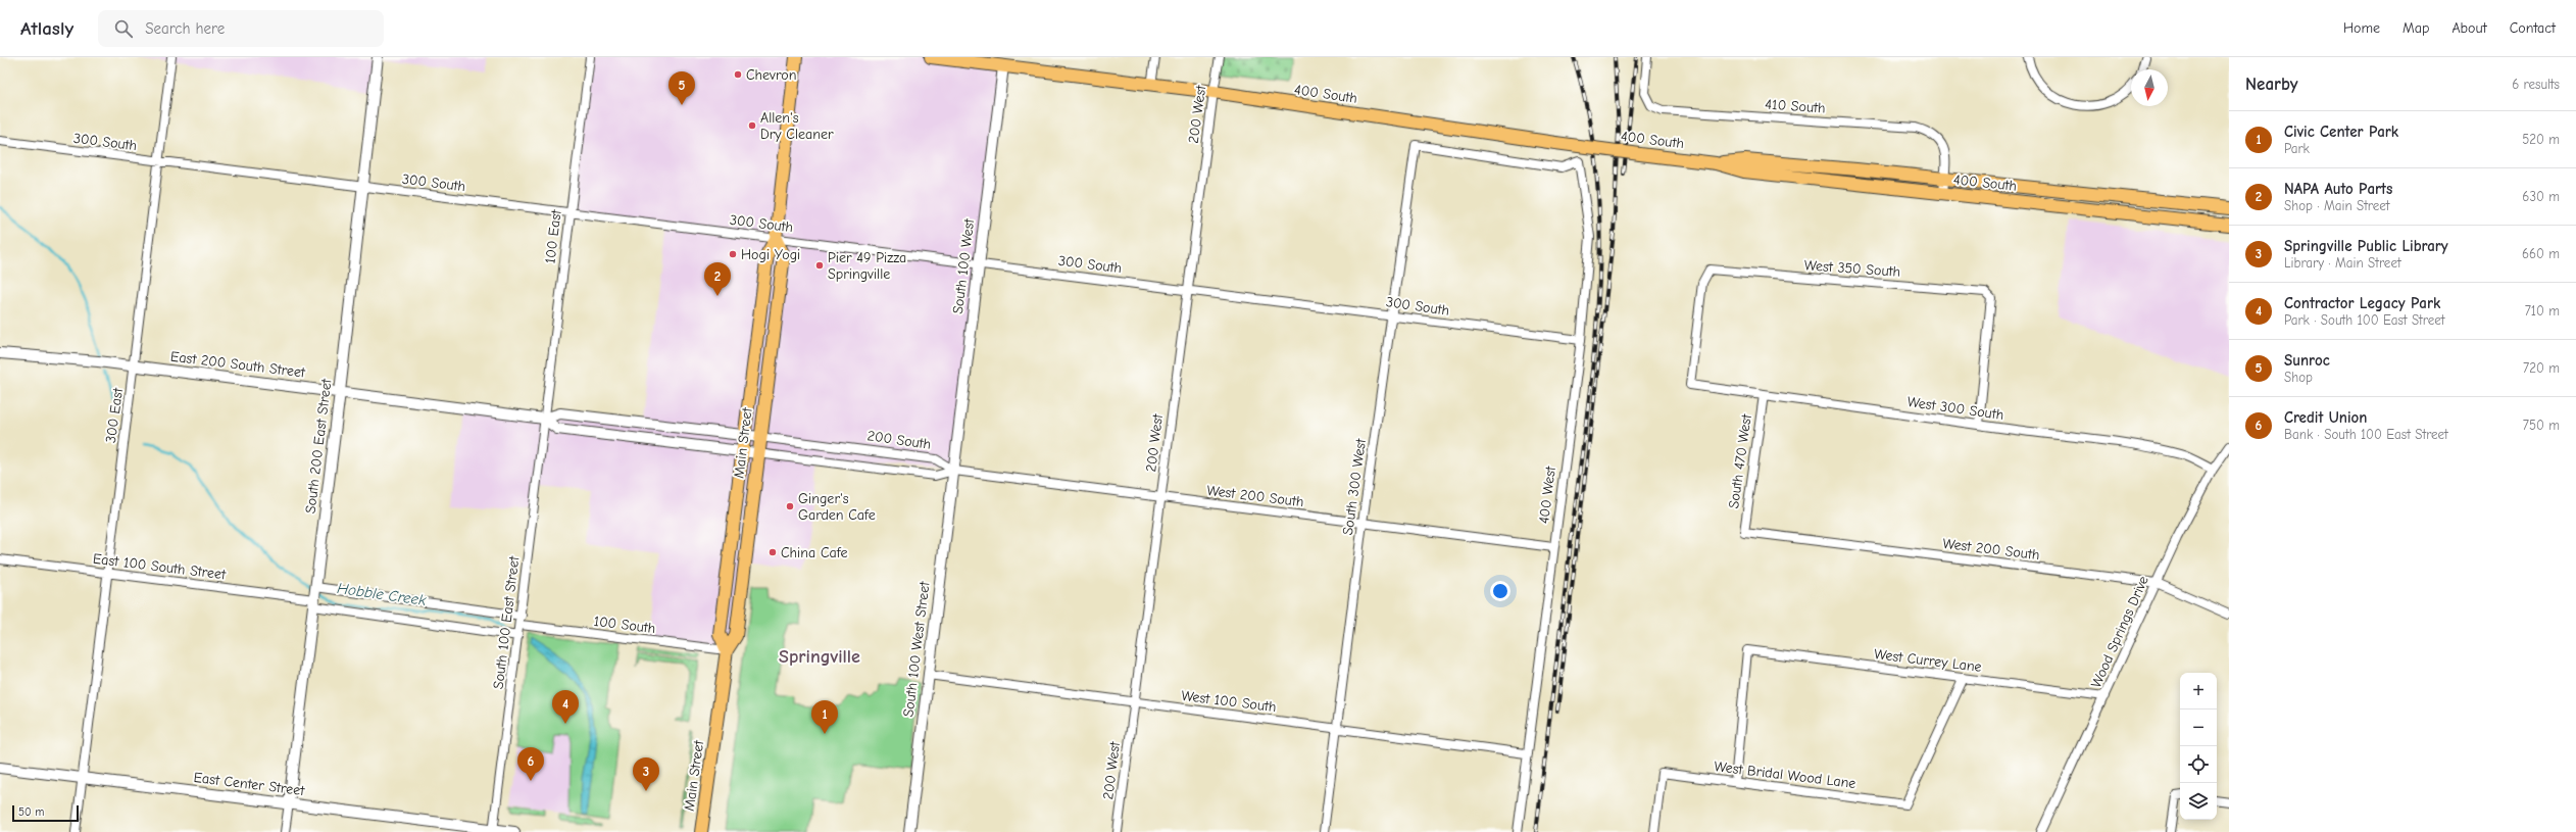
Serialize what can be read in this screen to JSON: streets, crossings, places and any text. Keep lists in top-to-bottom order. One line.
{"streets":{"main road":["400 South","Main Street"],"street":["410 South","200 West","300 South","100 East","South 100 West","West 350 South","East 200 South Street","West 300 South","300 East","200 South","South 200 East Street","South 470 West","South 300 West","400 West","West 200 South","East 100 South Street","South 100 East Street","100 South","Wood Springs Drive","South 100 West Street","West Currey Lane","West 100 South","West Bridal Wood Lane","East Center Street"]},"crossings":[["400 South","410 South"],["400 South","200 West"],["400 South","South 100 West"],["200 West","300 South"],["200 West","West 200 South"],["200 West","West 100 South"],["300 South","100 East"],["300 South","South 100 West"],["300 South","300 East"],["300 South","Main Street"],["300 South","South 200 East Street"],["300 South","South 300 West"],["300 South","400 West"],["100 East","East 200 South Street"],["100 East","200 South"],["100 East","South 100 East Street"],["South 100 West","200 South"],["South 100 West","West 200 South"],["South 100 West","South 100 West Street"],["West 350 South","West 300 South"],["East 200 South Street","300 East"],["East 200 South Street","200 South"],["East 200 South Street","South 200 East Street"],["East 200 South Street","South 100 East Street"],["West 300 South","South 470 West"],["West 300 South","Wood Springs Drive"],["300 East","East 100 South Street"],["300 East","East Center Street"],["200 South","Main Street"],["200 South","West 200 South"],["200 South","South 100 East Street"],["200 South","South 100 West Street"],["Main Street","100 South"],["South 200 East Street","East 100 South Street"],["South 200 East Street","East Center Street"],["South 470 West","West 200 South"],["South 300 West","400 West"],["South 300 West","West 200 South"],["South 300 West","West 100 South"],["400 West","West 200 South"],["400 West","West 100 South"],["West 200 South","Wood Springs Drive"],["West 200 South","South 100 West Street"],["East 100 South Street","South 100 East Street"],["South 100 East Street","100 South"],["South 100 East Street","East Center Street"],["Wood Springs Drive","West Currey Lane"],["South 100 West Street","West 100 South"],["West Currey Lane","West Bridal Wood Lane"]],"districts":["Springville"],"water":["Hobble Creek"],"places":["Chevron","Allen's Dry Cleaner","Hogi Yogi","Pier 49 Pizza Springville","Ginger's Garden Cafe","China Cafe"],"scale_bar":"50 m","north":"bottom","page":{"header":"Atlasly","search":"Search here","nav":["Home","Map","About","Contact"],"heading":["Nearby","6 results"],"pins":["5","2","4","1","6","3"],"list":[{"mark":"1","name":"Civic Center Park","note":"Park","value":"520 m"},{"mark":"2","name":"NAPA Auto Parts","note":"Shop · Main Street","value":"630 m"},{"mark":"3","name":"Springville Public Library","note":"Library · Main Street","value":"660 m"},{"mark":"4","name":"Contractor Legacy Park","note":"Park · South 100 East Street","value":"710 m"},{"mark":"5","name":"Sunroc","note":"Shop","value":"720 m"},{"mark":"6","name":"Credit Union","note":"Bank · South 100 East Street","value":"750 m"}],"map_buttons":["+","−"],"scale":"50 m"}}
